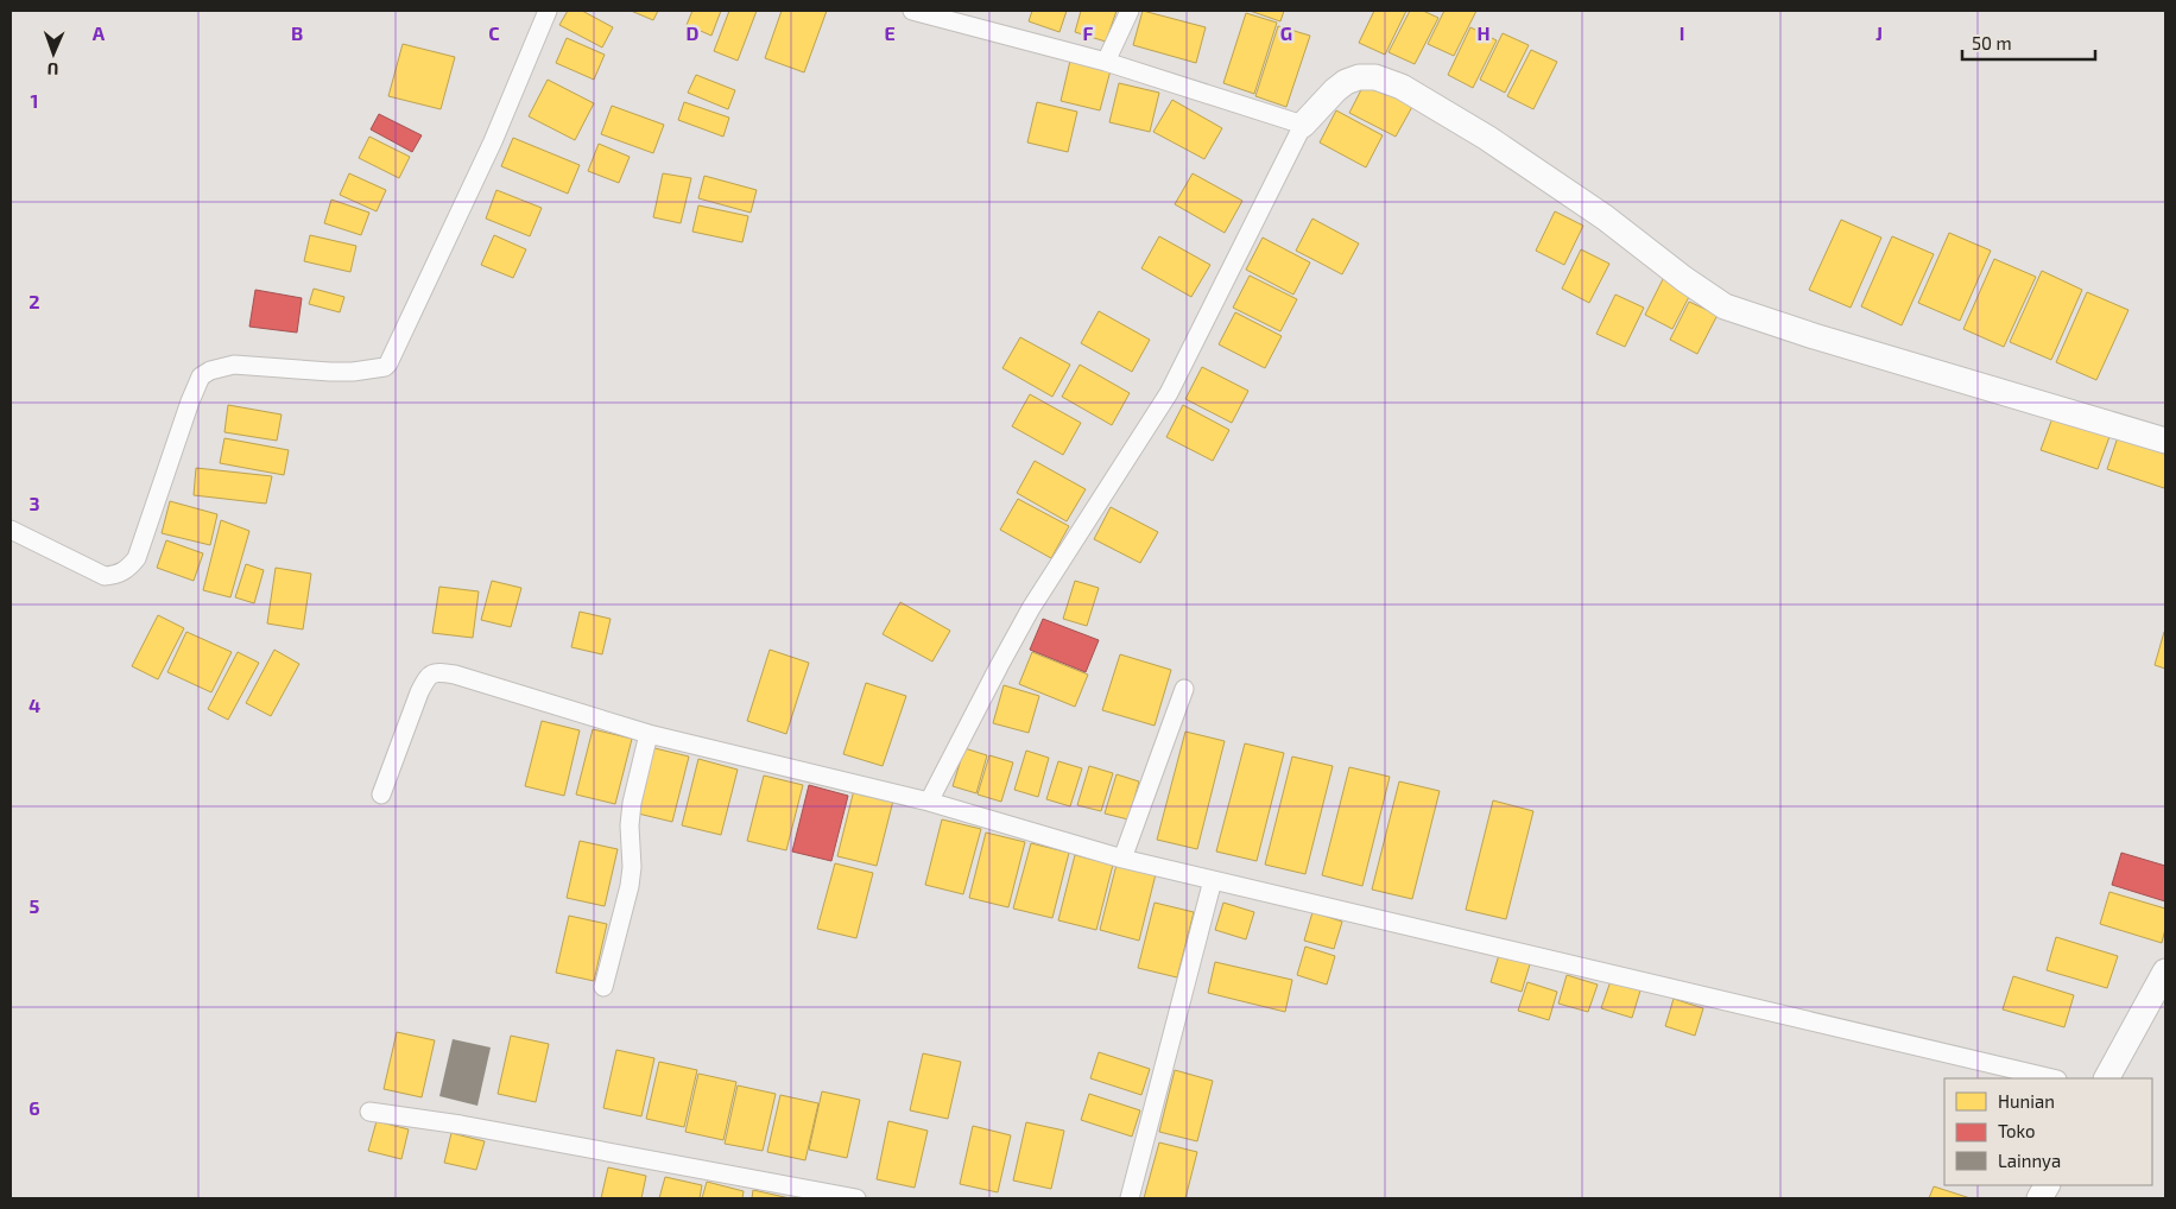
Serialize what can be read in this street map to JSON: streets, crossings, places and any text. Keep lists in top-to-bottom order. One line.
{"legend":["Hunian","Toko","Lainnya"],"scale_bar":"50 m","north":"bottom","grid":{"columns":["A","B","C","D","E","F","G","H","I","J"],"rows":["1","2","3","4","5","6"]}}
